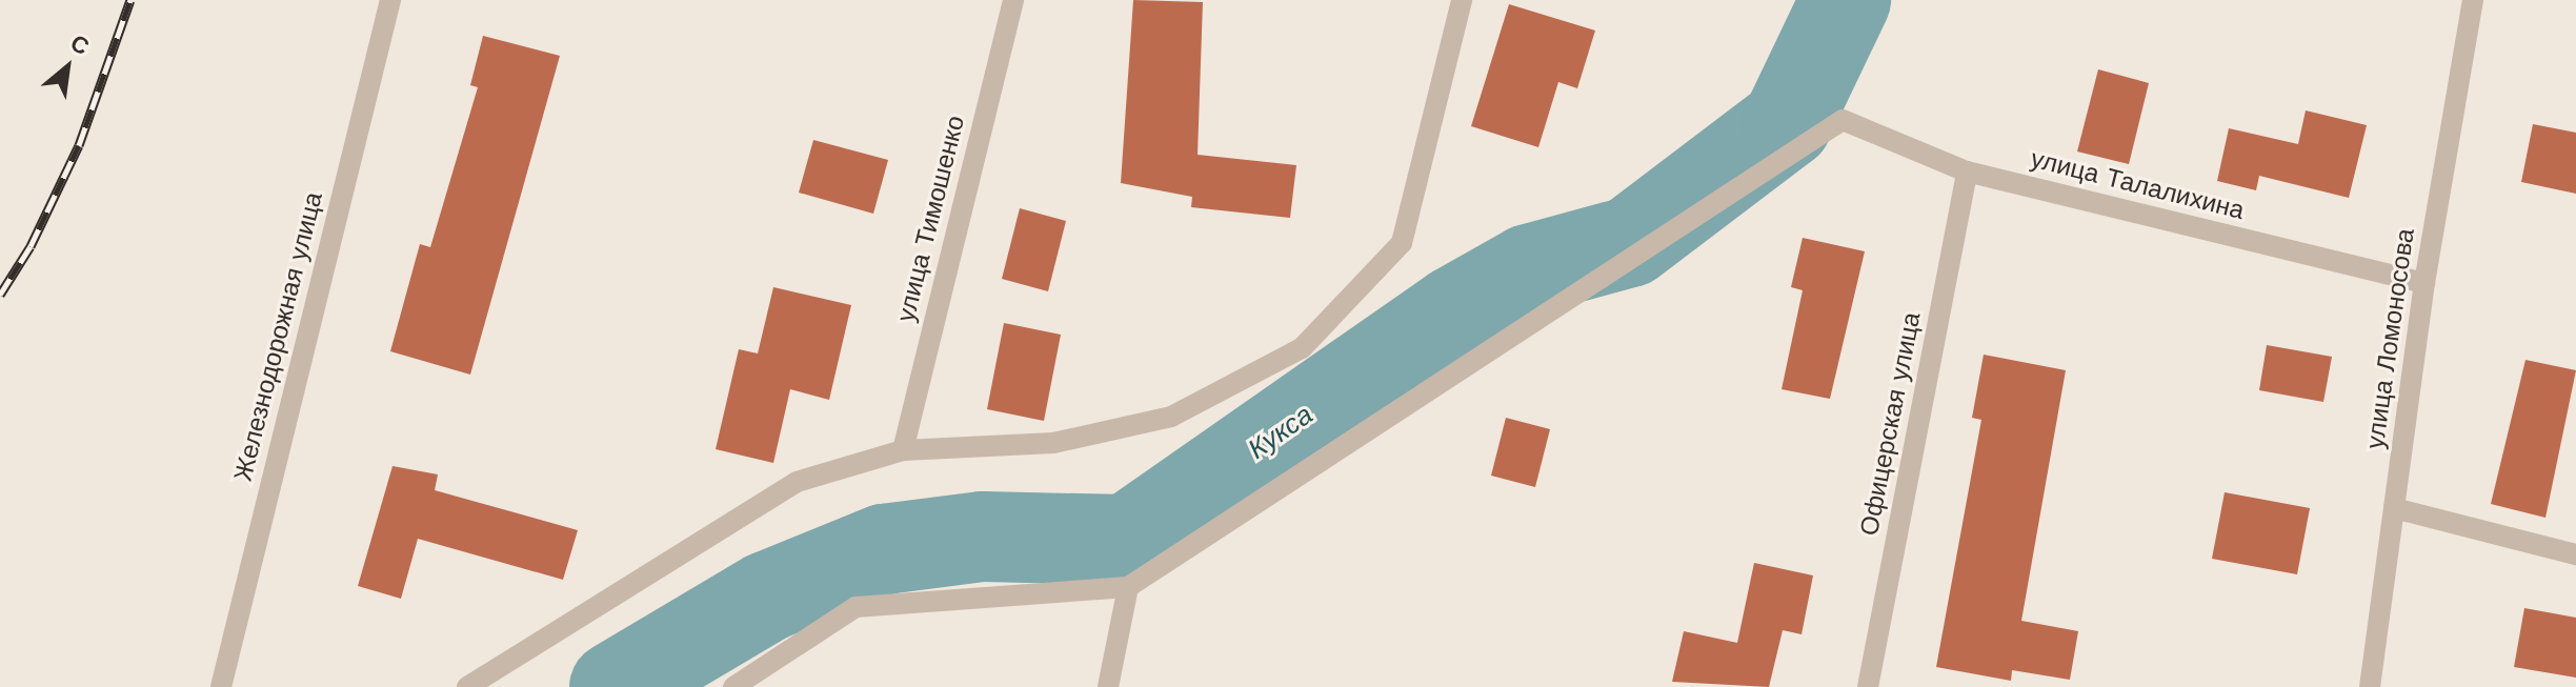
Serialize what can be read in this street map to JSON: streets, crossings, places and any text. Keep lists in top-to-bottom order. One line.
{"streets":{"street":["улица Талалихина","улица Тимошенко","Железнодорожная улица","улица Ломоносова","Офицерская улица"]},"crossings":[["улица Талалихина","улица Ломоносова"],["улица Талалихина","Офицерская улица"]],"water":["Кукса"],"north":"top right"}
